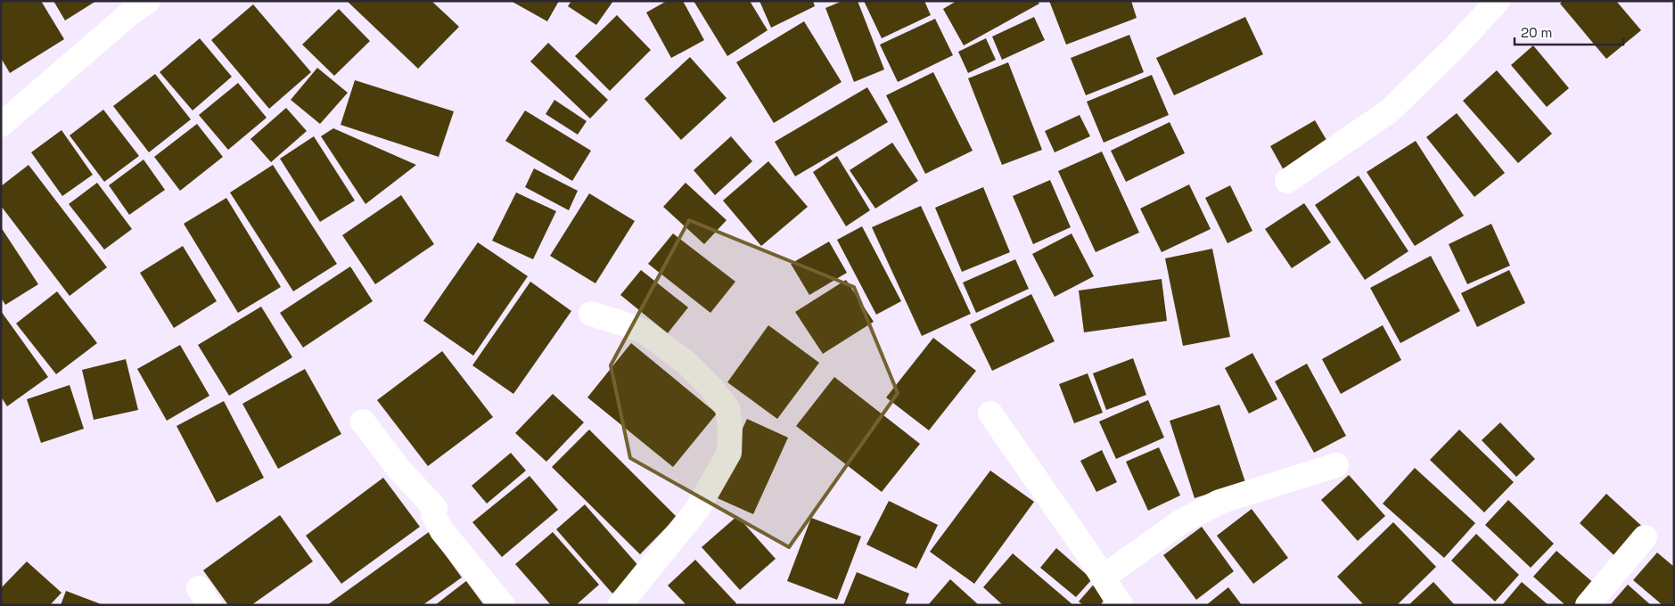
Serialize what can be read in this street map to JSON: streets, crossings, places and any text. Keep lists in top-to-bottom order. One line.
{"scale_bar":"20 m"}
